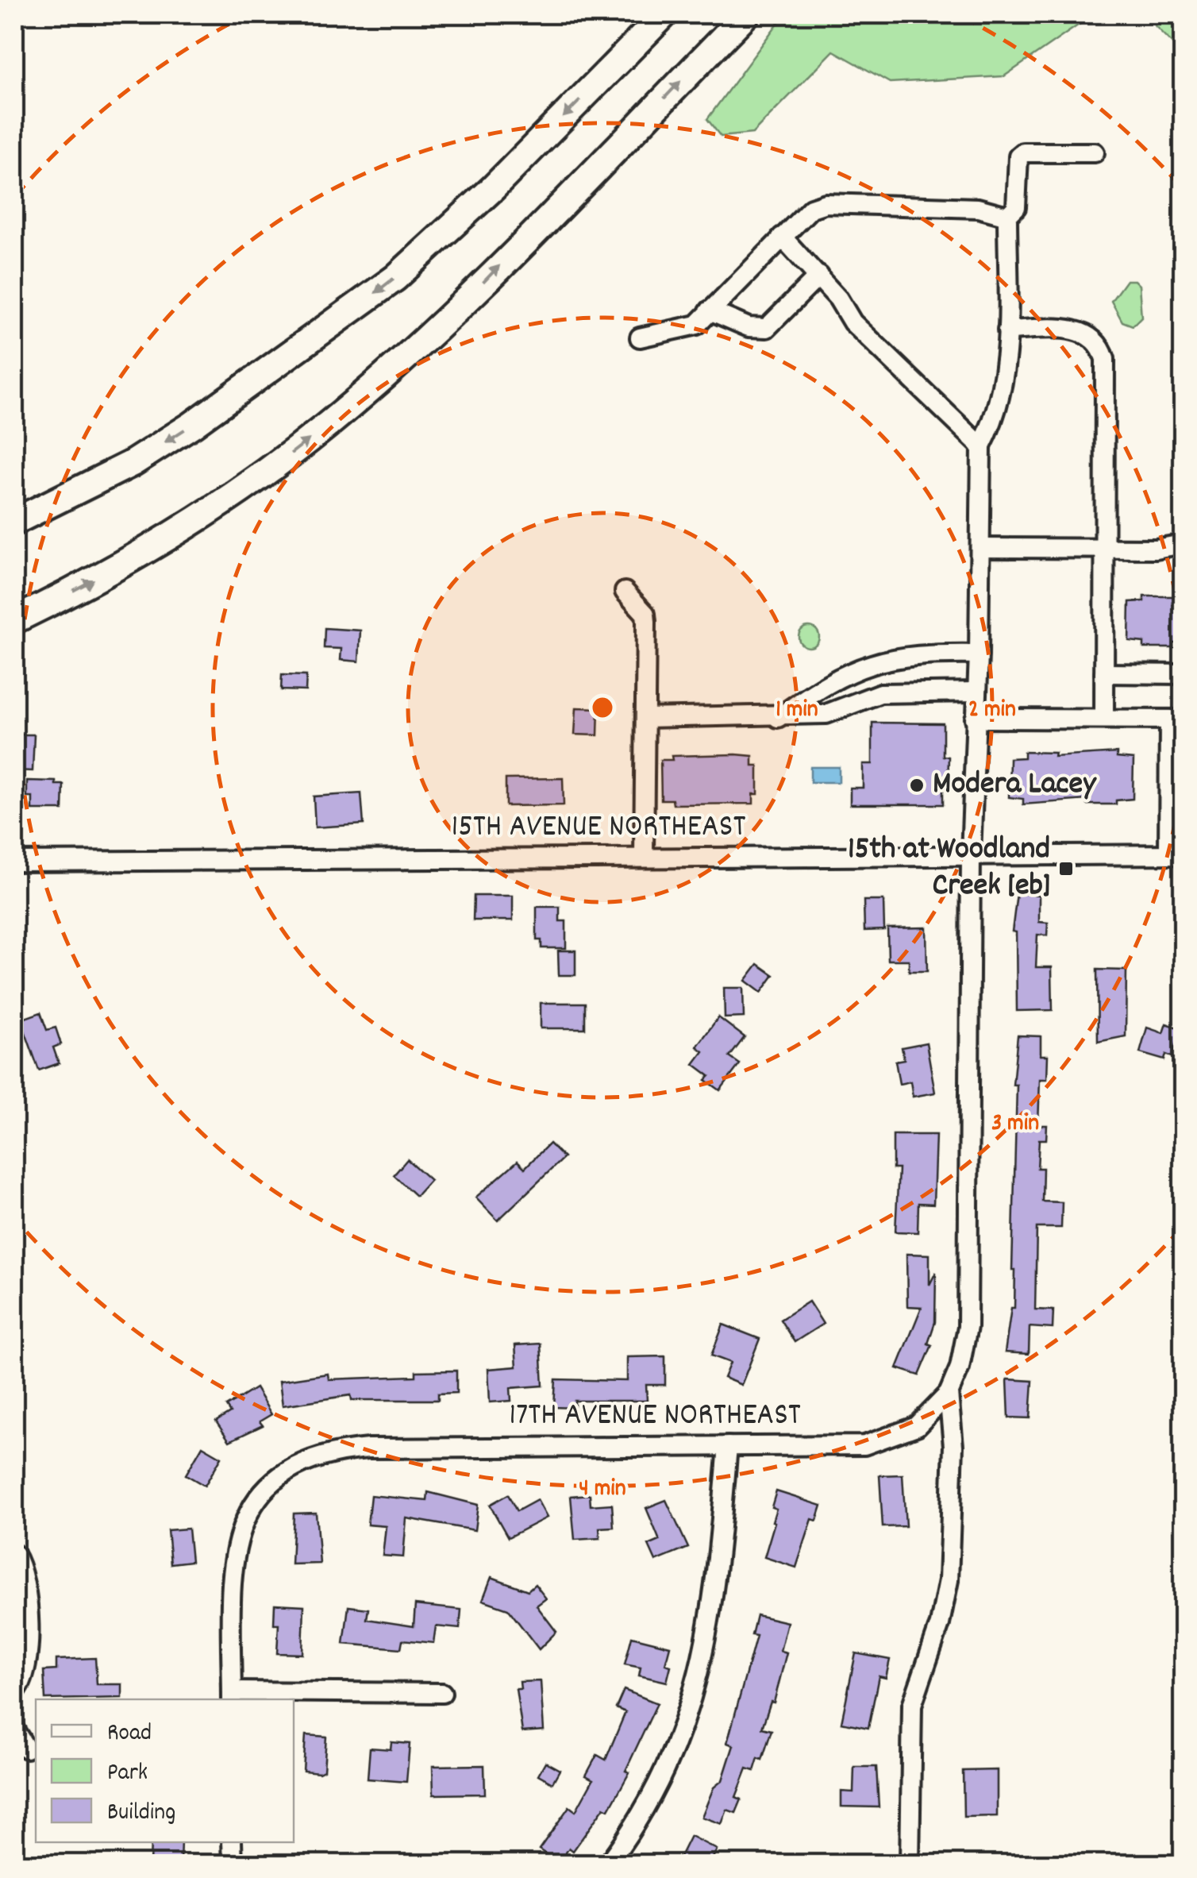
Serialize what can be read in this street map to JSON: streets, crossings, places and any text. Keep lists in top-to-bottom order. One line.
{"streets":{"street":["15TH AVENUE NORTHEAST","17TH AVENUE NORTHEAST"]},"places":{"other":["Modera Lacey"],"transit":["15th at Woodland Creek [eb]"]},"legend":["Road","Park","Building"],"rings":["1 min","2 min","3 min","4 min"]}
